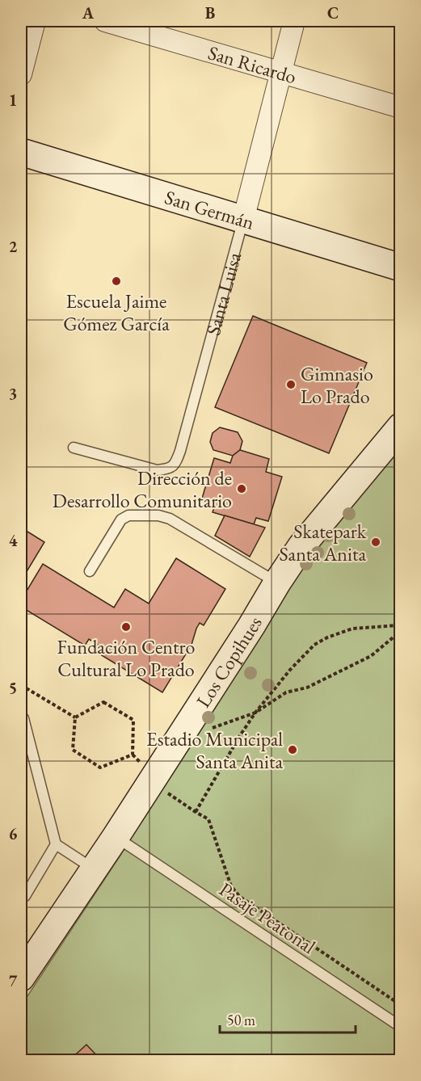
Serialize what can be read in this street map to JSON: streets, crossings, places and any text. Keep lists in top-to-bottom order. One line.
{"streets":{"street":["San Ricardo","San Germán","Santa Luisa","Los Copihues"],"lane":["Pasaje Peatonal"]},"crossings":[["San Ricardo","Santa Luisa"],["San Germán","Santa Luisa"],["Los Copihues","Pasaje Peatonal"]],"places":["Escuela Jaime Gómez García","Gimnasio Lo Prado","Dirección de Desarrollo Comunitario","Skatepark Santa Anita","Fundación Centro Cultural Lo Prado","Estadio Municipal Santa Anita"],"scale_bar":"50 m","grid":{"columns":["A","B","C"],"rows":["1","2","3","4","5","6","7"]}}
